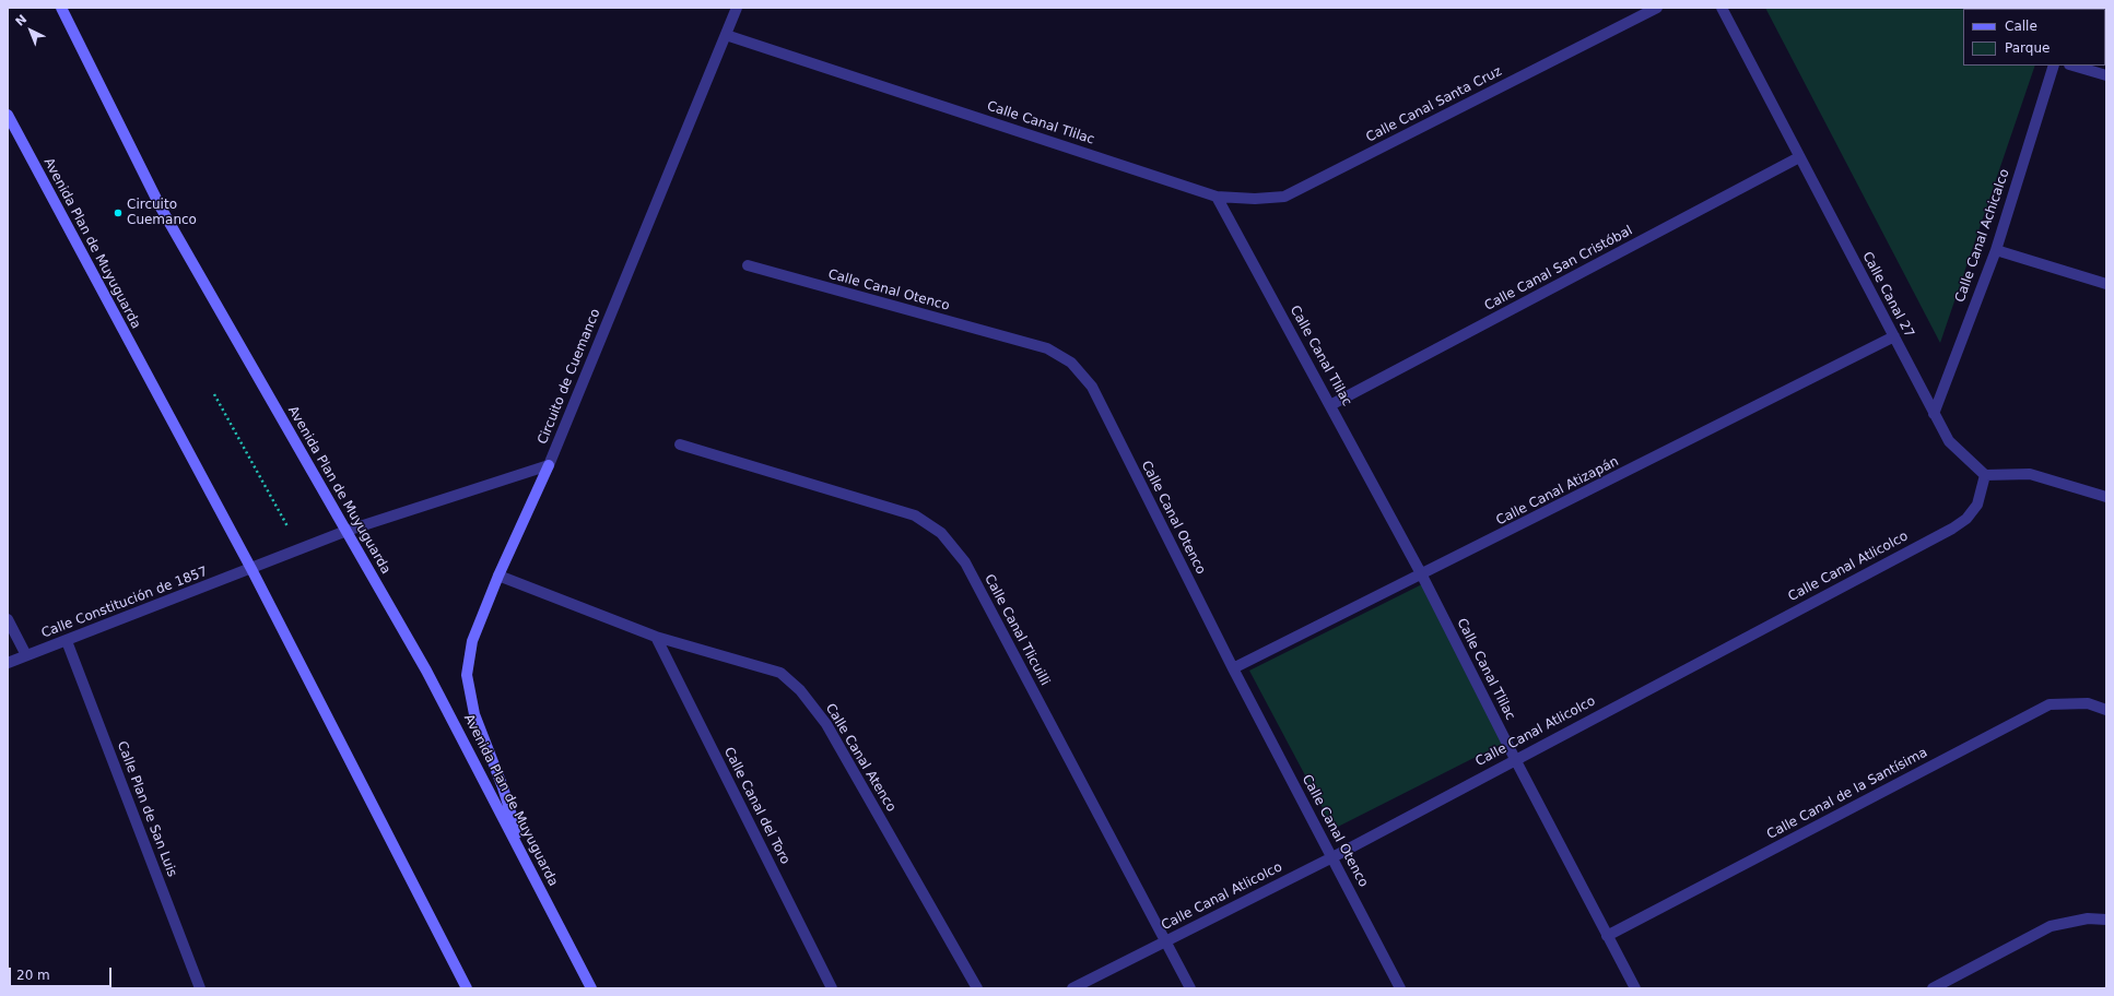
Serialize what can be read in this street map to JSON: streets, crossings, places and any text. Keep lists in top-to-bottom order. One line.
{"streets":{"main road":["Avenida Plan de Muyuguarda"],"street":["Calle Canal Santa Cruz","Calle Canal Tlilac","Calle Canal Achicalco","Calle Canal San Cristóbal","Calle Canal Otenco","Calle Canal 27","Circuito de Cuemanco","Calle Canal Atizapán","Calle Canal Atlicolco","Calle Constitución de 1857","Calle Canal Tlicuilli","Calle Canal Atenco","Calle Canal de la Santísima","Calle Canal del Toro","Calle Plan de San Luis"]},"crossings":[["Calle Canal Santa Cruz","Calle Canal Tlilac"],["Calle Canal Tlilac","Calle Canal San Cristóbal"],["Calle Canal Tlilac","Circuito de Cuemanco"],["Calle Canal Tlilac","Calle Canal Atizapán"],["Calle Canal Tlilac","Calle Canal Atlicolco"],["Calle Canal Tlilac","Calle Canal de la Santísima"],["Calle Canal Achicalco","Calle Canal 27"],["Avenida Plan de Muyuguarda","Circuito de Cuemanco"],["Avenida Plan de Muyuguarda","Calle Constitución de 1857"],["Calle Canal San Cristóbal","Calle Canal 27"],["Calle Canal Otenco","Calle Canal Atizapán"],["Calle Canal Otenco","Calle Canal Atlicolco"],["Calle Canal 27","Calle Canal Atizapán"],["Calle Canal 27","Calle Canal Atlicolco"],["Circuito de Cuemanco","Calle Constitución de 1857"],["Calle Canal Atlicolco","Calle Canal Tlicuilli"],["Calle Constitución de 1857","Calle Plan de San Luis"],["Calle Canal Atenco","Calle Canal del Toro"]],"places":["Circuito Cuemanco"],"legend":["Calle","Parque"],"scale_bar":"20 m","north":"top left"}
